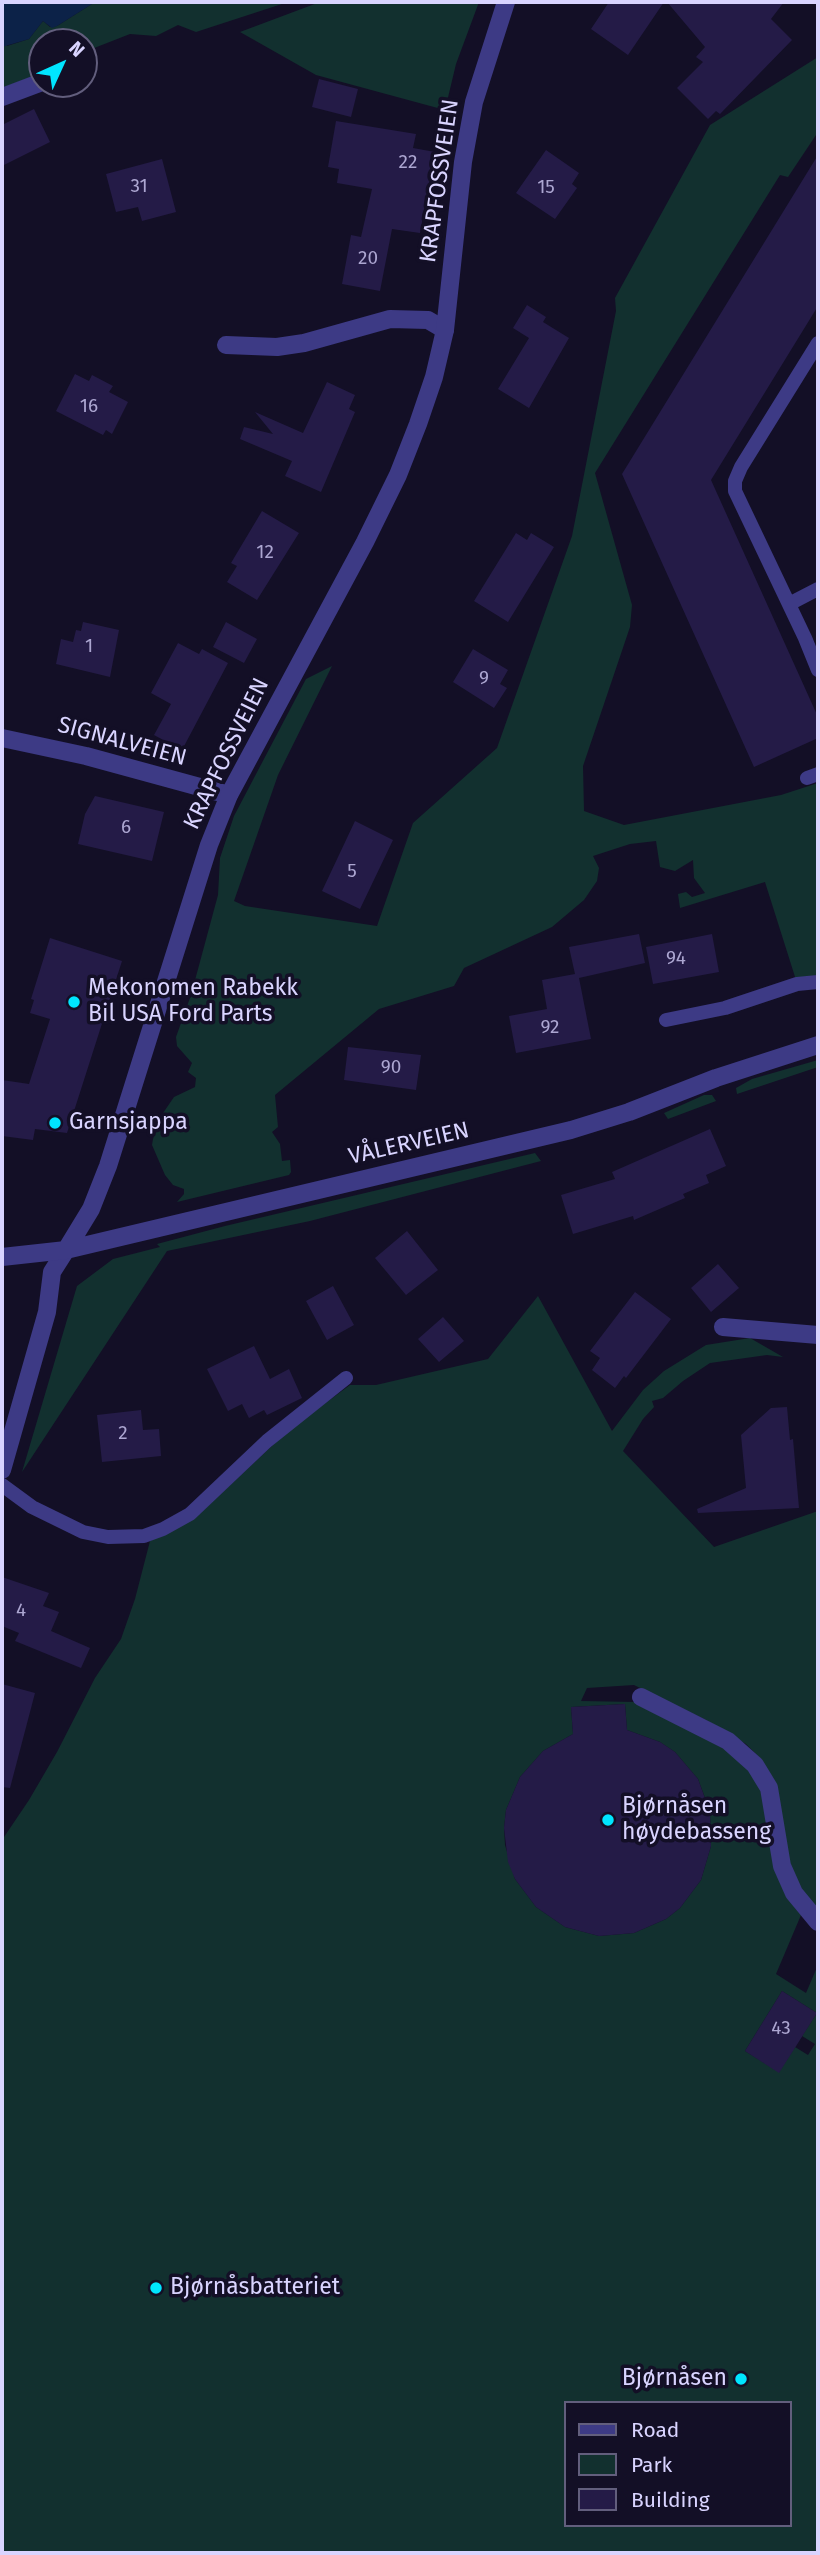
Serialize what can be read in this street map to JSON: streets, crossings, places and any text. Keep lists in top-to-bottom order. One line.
{"streets":{"street":["KRAPFOSSVEIEN","SIGNALVEIEN","VÅLERVEIEN"]},"crossings":[["KRAPFOSSVEIEN","SIGNALVEIEN"],["KRAPFOSSVEIEN","VÅLERVEIEN"]],"places":["Mekonomen Rabekk Bil USA Ford Parts","Garnsjappa","Bjørnåsen høydebasseng","Bjørnåsbatteriet","Bjørnåsen"],"house_numbers":["22","31","15","20","16","12","1","9","6","5","94","92","90","2","4","43"],"legend":["Road","Park","Building"],"north":"top right"}
